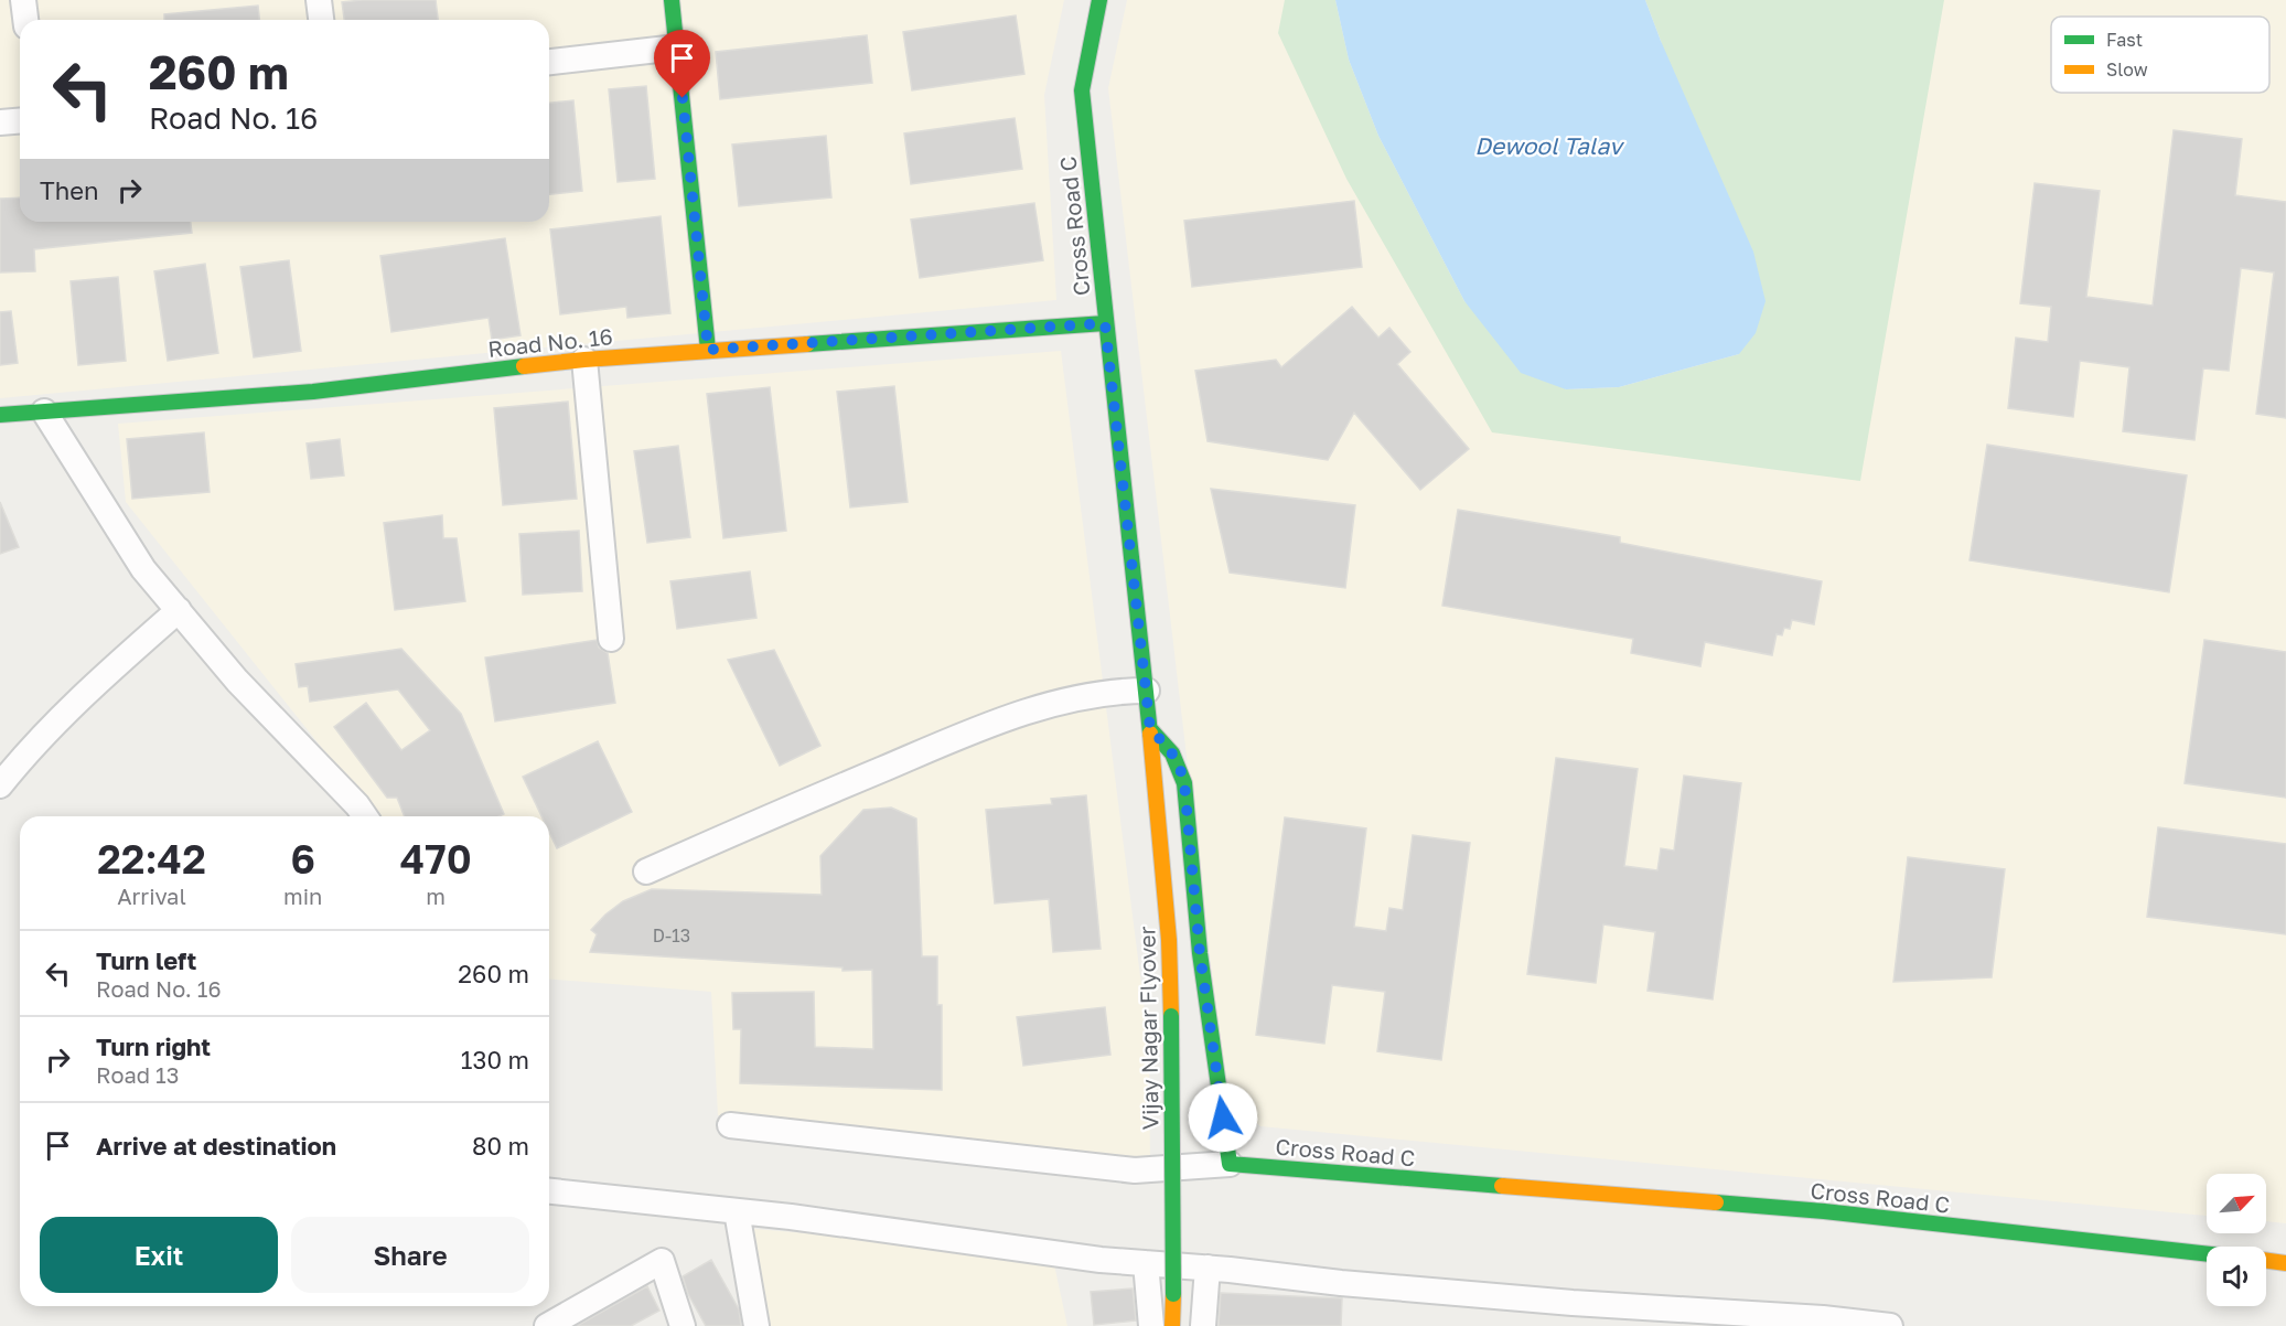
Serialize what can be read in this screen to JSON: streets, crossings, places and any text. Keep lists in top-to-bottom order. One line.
{"streets":{"street":["Cross Road C","Road No. 16","Vijay Nagar Flyover"]},"crossings":[["Cross Road C","Road No. 16"],["Cross Road C","Vijay Nagar Flyover"]],"water":["Dewool Talav"],"house_numbers":["D-13"],"legend":["Fast","Slow"],"north":"top right","page":{"turn":["260 m","Road No. 16"],"then":"Then","eta":["22:42","Arrival","6","min","470","m"],"list":[{"name":"Turn left","note":"Road No. 16","value":"260 m"},{"name":"Turn right","note":"Road 13","value":"130 m"},{"name":"Arrive at destination","value":"80 m"}],"buttons":["Exit","Share"]}}
